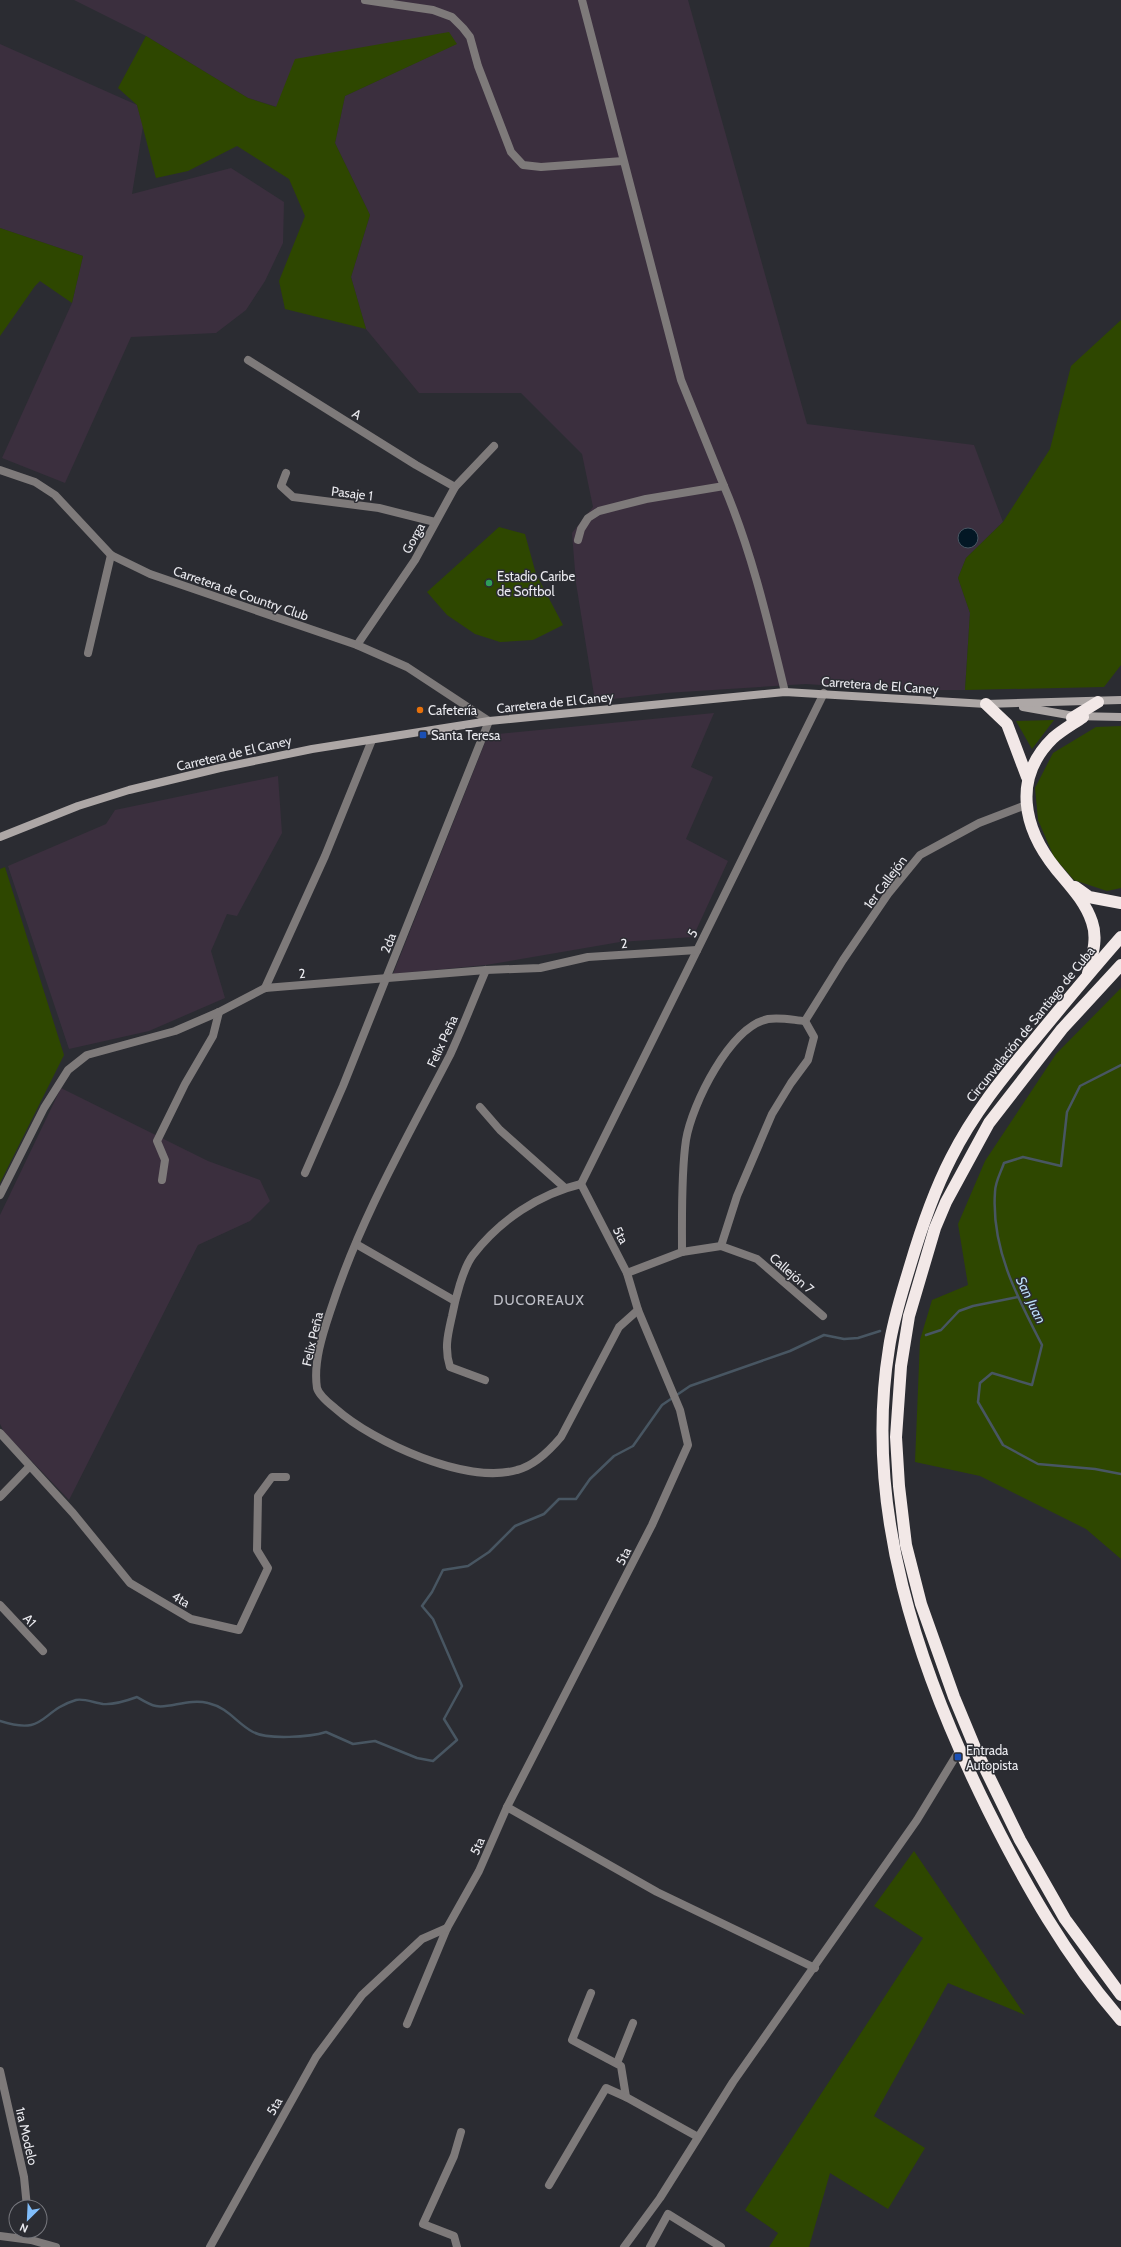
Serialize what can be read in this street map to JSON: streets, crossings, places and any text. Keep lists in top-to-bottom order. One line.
{"streets":{"highway":["Circunvalación de Santiago de Cuba"],"main road":["Carretera de El Caney"],"street":["A","Pasaje 1","Gorga","Carretera de Country Club","1er Callejón","5","2da","2","Felix Peña","5ta","Callejón 7","4ta","A1","1ra Modelo"]},"crossings":[["A","Gorga"],["Pasaje 1","Gorga"],["Gorga","Carretera de Country Club"],["Carretera de Country Club","Carretera de El Caney"],["Carretera de Country Club","2da"],["Carretera de El Caney","5"],["Carretera de El Caney","2da"],["5","2"],["5","5ta"],["2da","2"],["2","Felix Peña"],["Felix Peña","5ta"],["5ta","Callejón 7"]],"districts":["DUCOREAUX"],"water":["San Juan"],"places":{"other":["Estadio Caribe de Softbol","Cafetería"],"transit":["Santa Teresa","Entrada Autopista"]},"north":"bottom left"}
